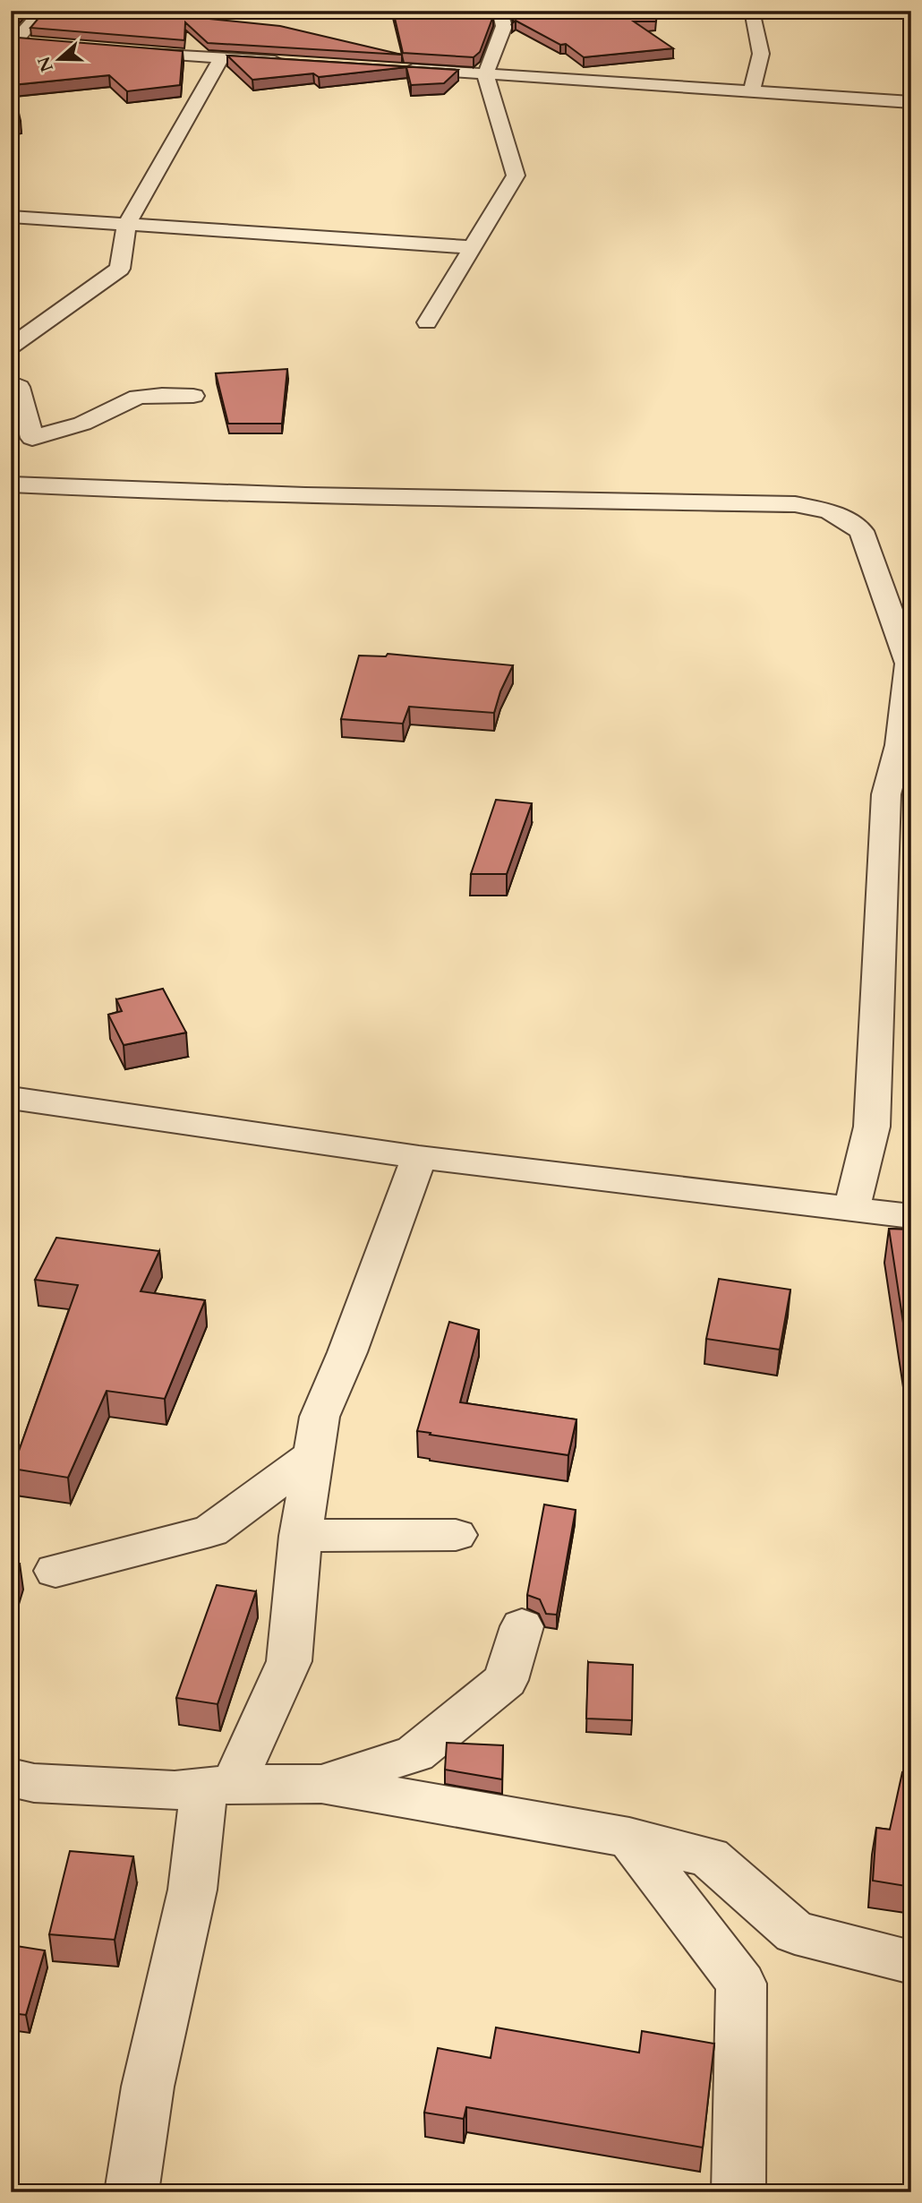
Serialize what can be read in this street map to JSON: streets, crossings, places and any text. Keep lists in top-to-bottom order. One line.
{"north":"left"}
